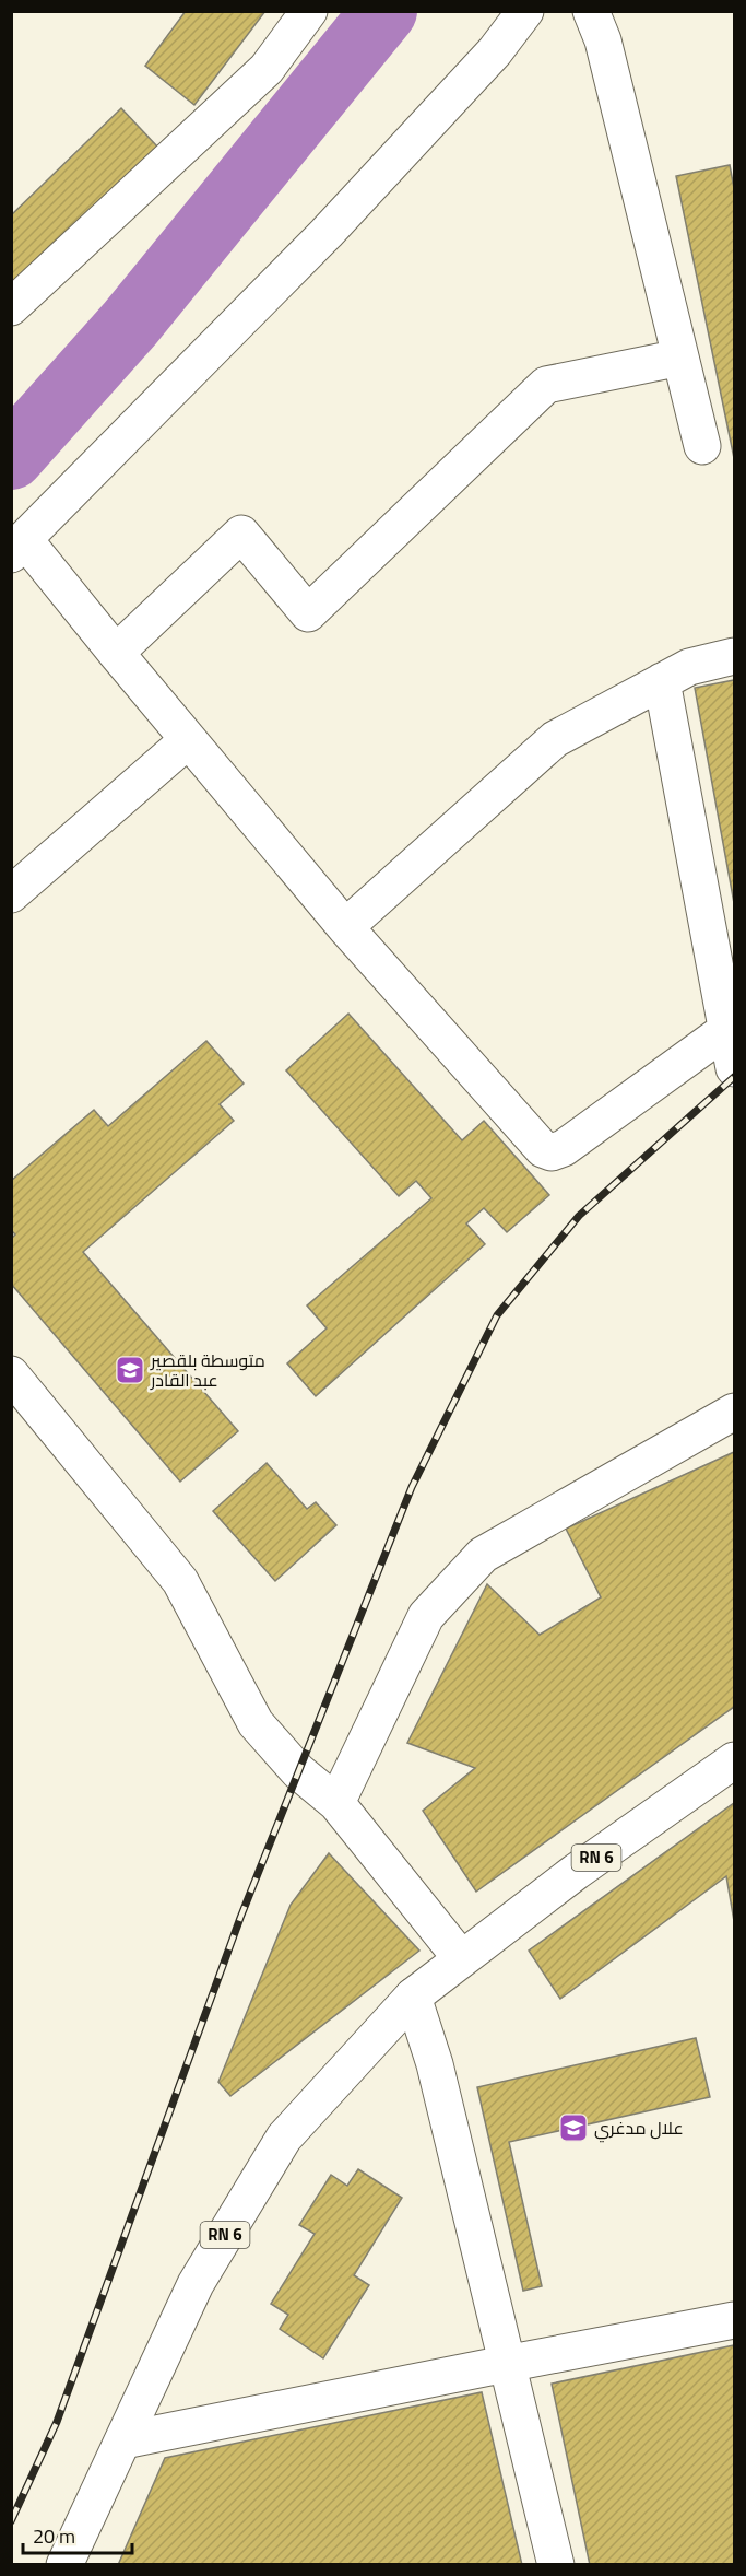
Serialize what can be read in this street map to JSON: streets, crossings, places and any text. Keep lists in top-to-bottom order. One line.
{"streets":{"main road":["RN 6"]},"places":{"school or university":["متوسطة بلقصير عبد القادر","علال مدغري"]},"scale_bar":"20 m"}
